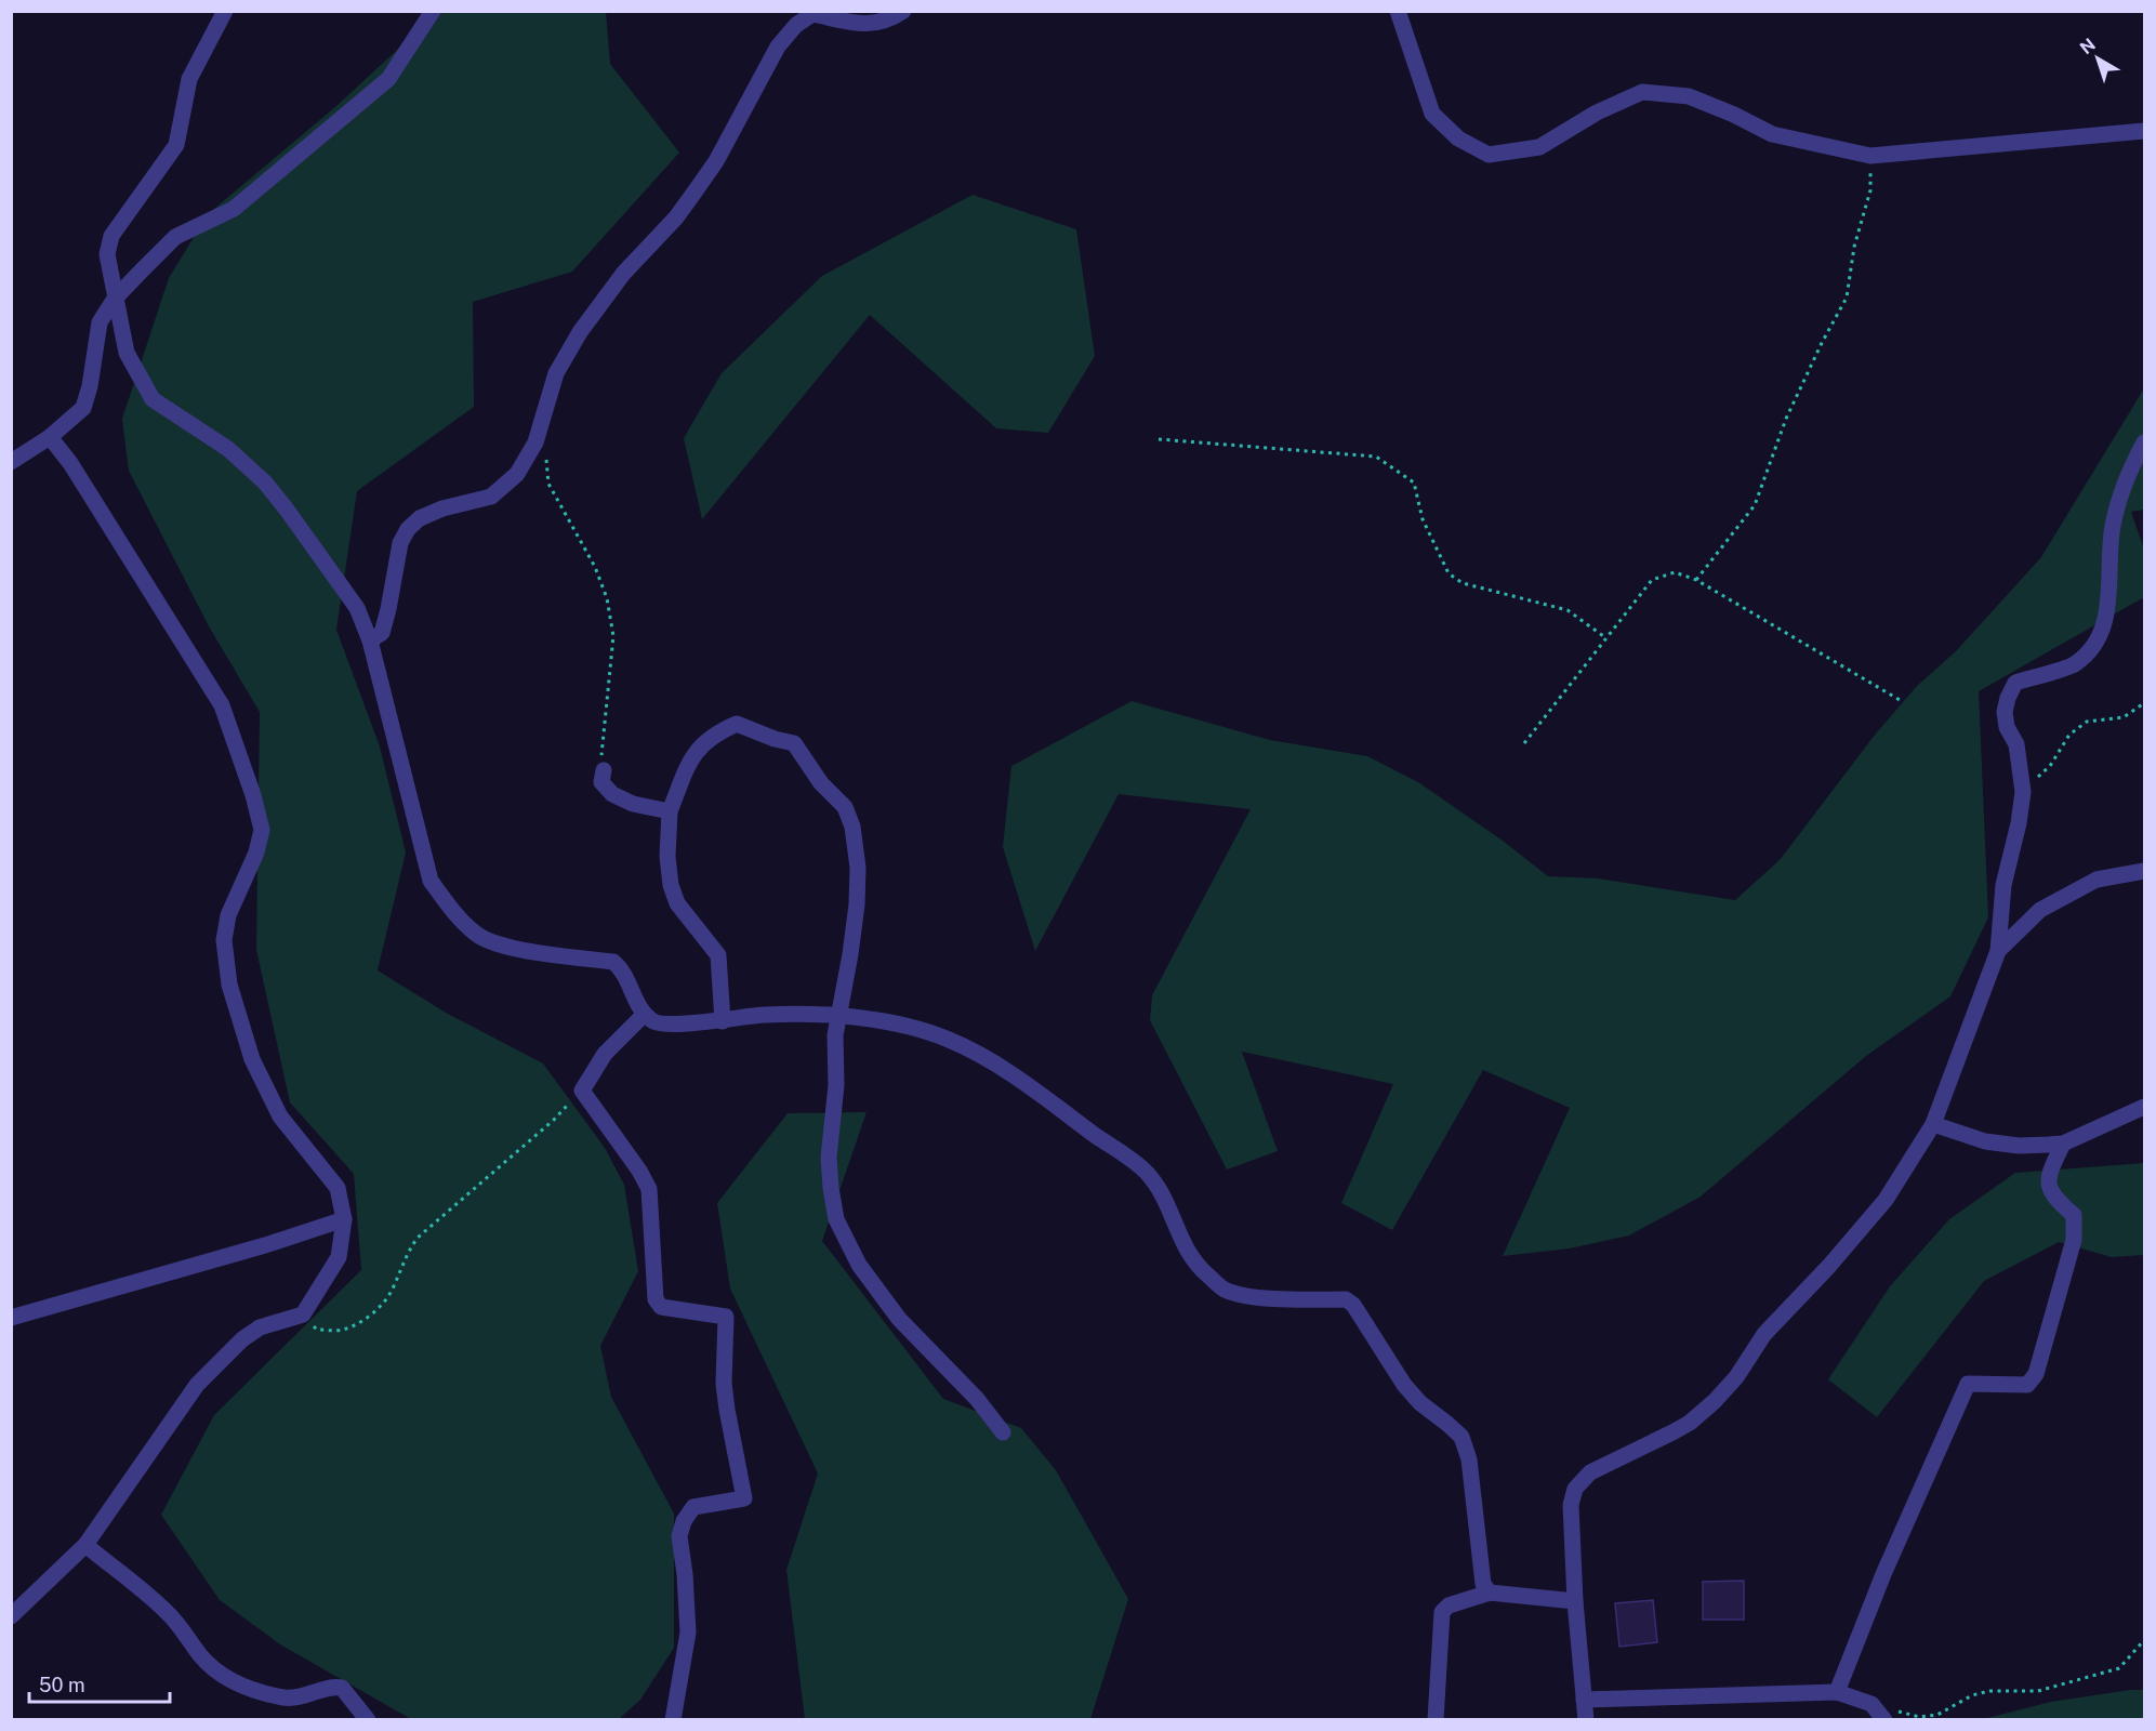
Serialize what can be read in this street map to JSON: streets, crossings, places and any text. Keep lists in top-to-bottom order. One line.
{"scale_bar":"50 m","north":"top left"}
